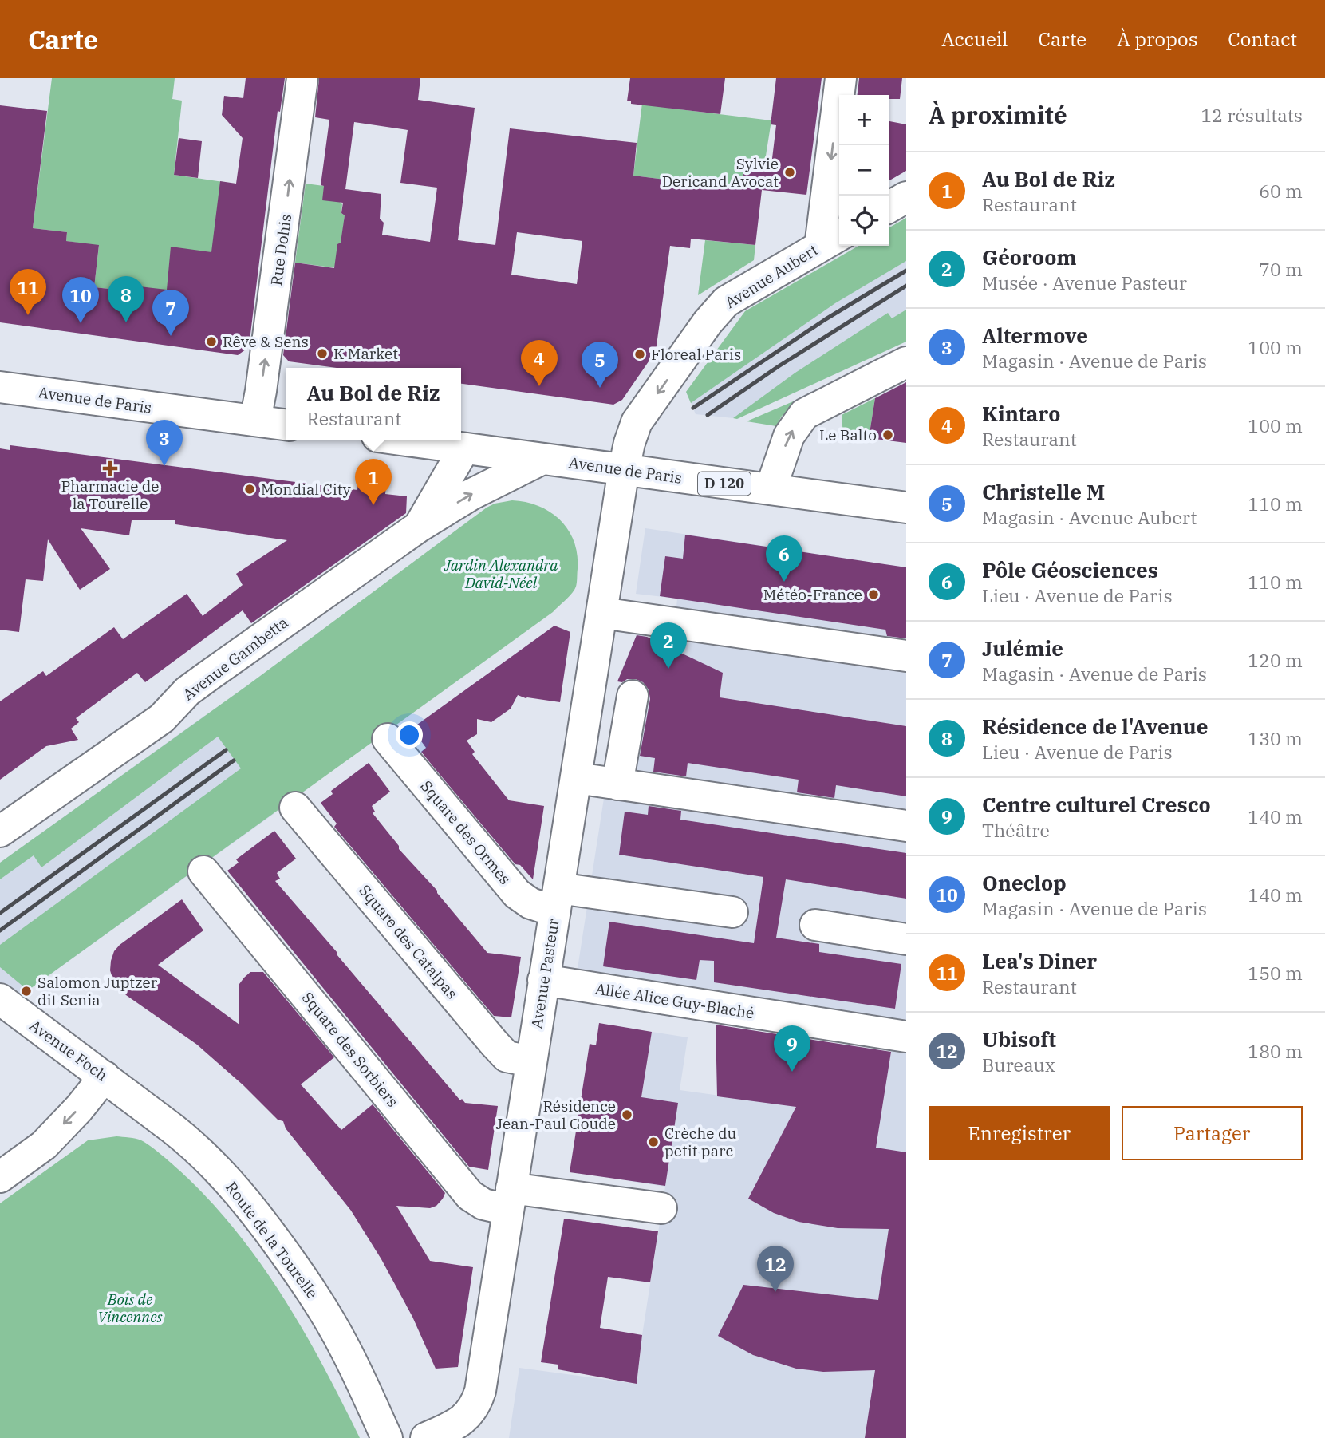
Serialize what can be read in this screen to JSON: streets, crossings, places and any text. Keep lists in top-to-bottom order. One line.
{"streets":{"street":["Rue Dohis","Avenue Aubert","Avenue de Paris","D 120","Avenue Gambetta","Square des Ormes","Square des Catalpas","Avenue Pasteur","Allée Alice Guy-Blaché","Square des Sorbiers","Avenue Foch","Route de la Tourelle"]},"crossings":[["Rue Dohis","Avenue de Paris"],["Avenue Aubert","Avenue de Paris"],["Avenue Aubert","Avenue Pasteur"],["Avenue de Paris","Avenue Gambetta"],["Avenue de Paris","Avenue Pasteur"],["Square des Ormes","Avenue Pasteur"],["Square des Catalpas","Avenue Pasteur"],["Avenue Pasteur","Allée Alice Guy-Blaché"],["Avenue Pasteur","Square des Sorbiers"],["Avenue Foch","Route de la Tourelle"]],"one_way":["Rue Dohis"],"parks":["Jardin Alexandra David-Néel","Bois de Vincennes"],"places":{"other":["Sylvie Dericand Avocat","Rêve & Sens","K Market","Floreal Paris","Le Balto","Mondial City","Météo-France","Salomon Juptzer dit Senia","Résidence Jean-Paul Goude","Crèche du petit parc"],"health":["Pharmacie de la Tourelle"]},"page":{"header":"Carte","nav":["Accueil","Carte","À propos","Contact"],"heading":["À proximité","12 résultats"],"map_buttons":["+","−"],"list":[{"mark":"1","name":"Au Bol de Riz","note":"Restaurant","value":"60 m"},{"mark":"2","name":"Géoroom","note":"Musée · Avenue Pasteur","value":"70 m"},{"mark":"3","name":"Altermove","note":"Magasin · Avenue de Paris","value":"100 m"},{"mark":"4","name":"Kintaro","note":"Restaurant","value":"100 m"},{"mark":"5","name":"Christelle M","note":"Magasin · Avenue Aubert","value":"110 m"},{"mark":"6","name":"Pôle Géosciences","note":"Lieu · Avenue de Paris","value":"110 m"},{"mark":"7","name":"Julémie","note":"Magasin · Avenue de Paris","value":"120 m"},{"mark":"8","name":"Résidence de l'Avenue","note":"Lieu · Avenue de Paris","value":"130 m"},{"mark":"9","name":"Centre culturel Cresco","note":"Théâtre","value":"140 m"},{"mark":"10","name":"Oneclop","note":"Magasin · Avenue de Paris","value":"140 m"},{"mark":"11","name":"Lea's Diner","note":"Restaurant","value":"150 m"},{"mark":"12","name":"Ubisoft","note":"Bureaux","value":"180 m"}],"pins":["11","8","10","7","4","5","3","1","6","2","9","12"],"popup":["Au Bol de Riz","Restaurant"],"buttons":["Enregistrer","Partager"]}}
